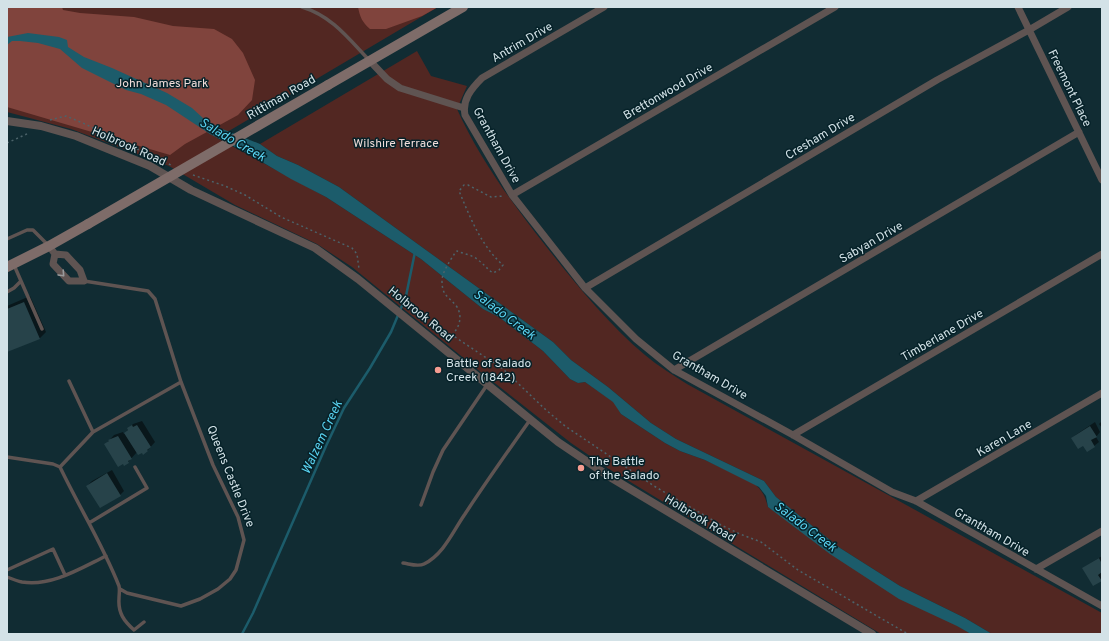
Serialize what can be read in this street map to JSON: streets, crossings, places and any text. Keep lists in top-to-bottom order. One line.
{"streets":{"main road":["Rittiman Road"],"street":["Antrim Drive","Freemont Place","Brettonwood Drive","Cresham Drive","Grantham Drive","Holbrook Road","Sabyan Drive","Timberlane Drive","Karen Lane","Queens Castle Drive"]},"crossings":[["Antrim Drive","Grantham Drive"],["Freemont Place","Cresham Drive"],["Freemont Place","Sabyan Drive"],["Brettonwood Drive","Grantham Drive"],["Rittiman Road","Grantham Drive"],["Rittiman Road","Queens Castle Drive"],["Cresham Drive","Grantham Drive"],["Grantham Drive","Sabyan Drive"],["Grantham Drive","Timberlane Drive"],["Grantham Drive","Karen Lane"]],"water":["Salado Creek","Walzem Creek"],"parks":["John James Park","Wilshire Terrace"],"places":["Battle of Salado Creek (1842)","The Battle of the Salado"]}
